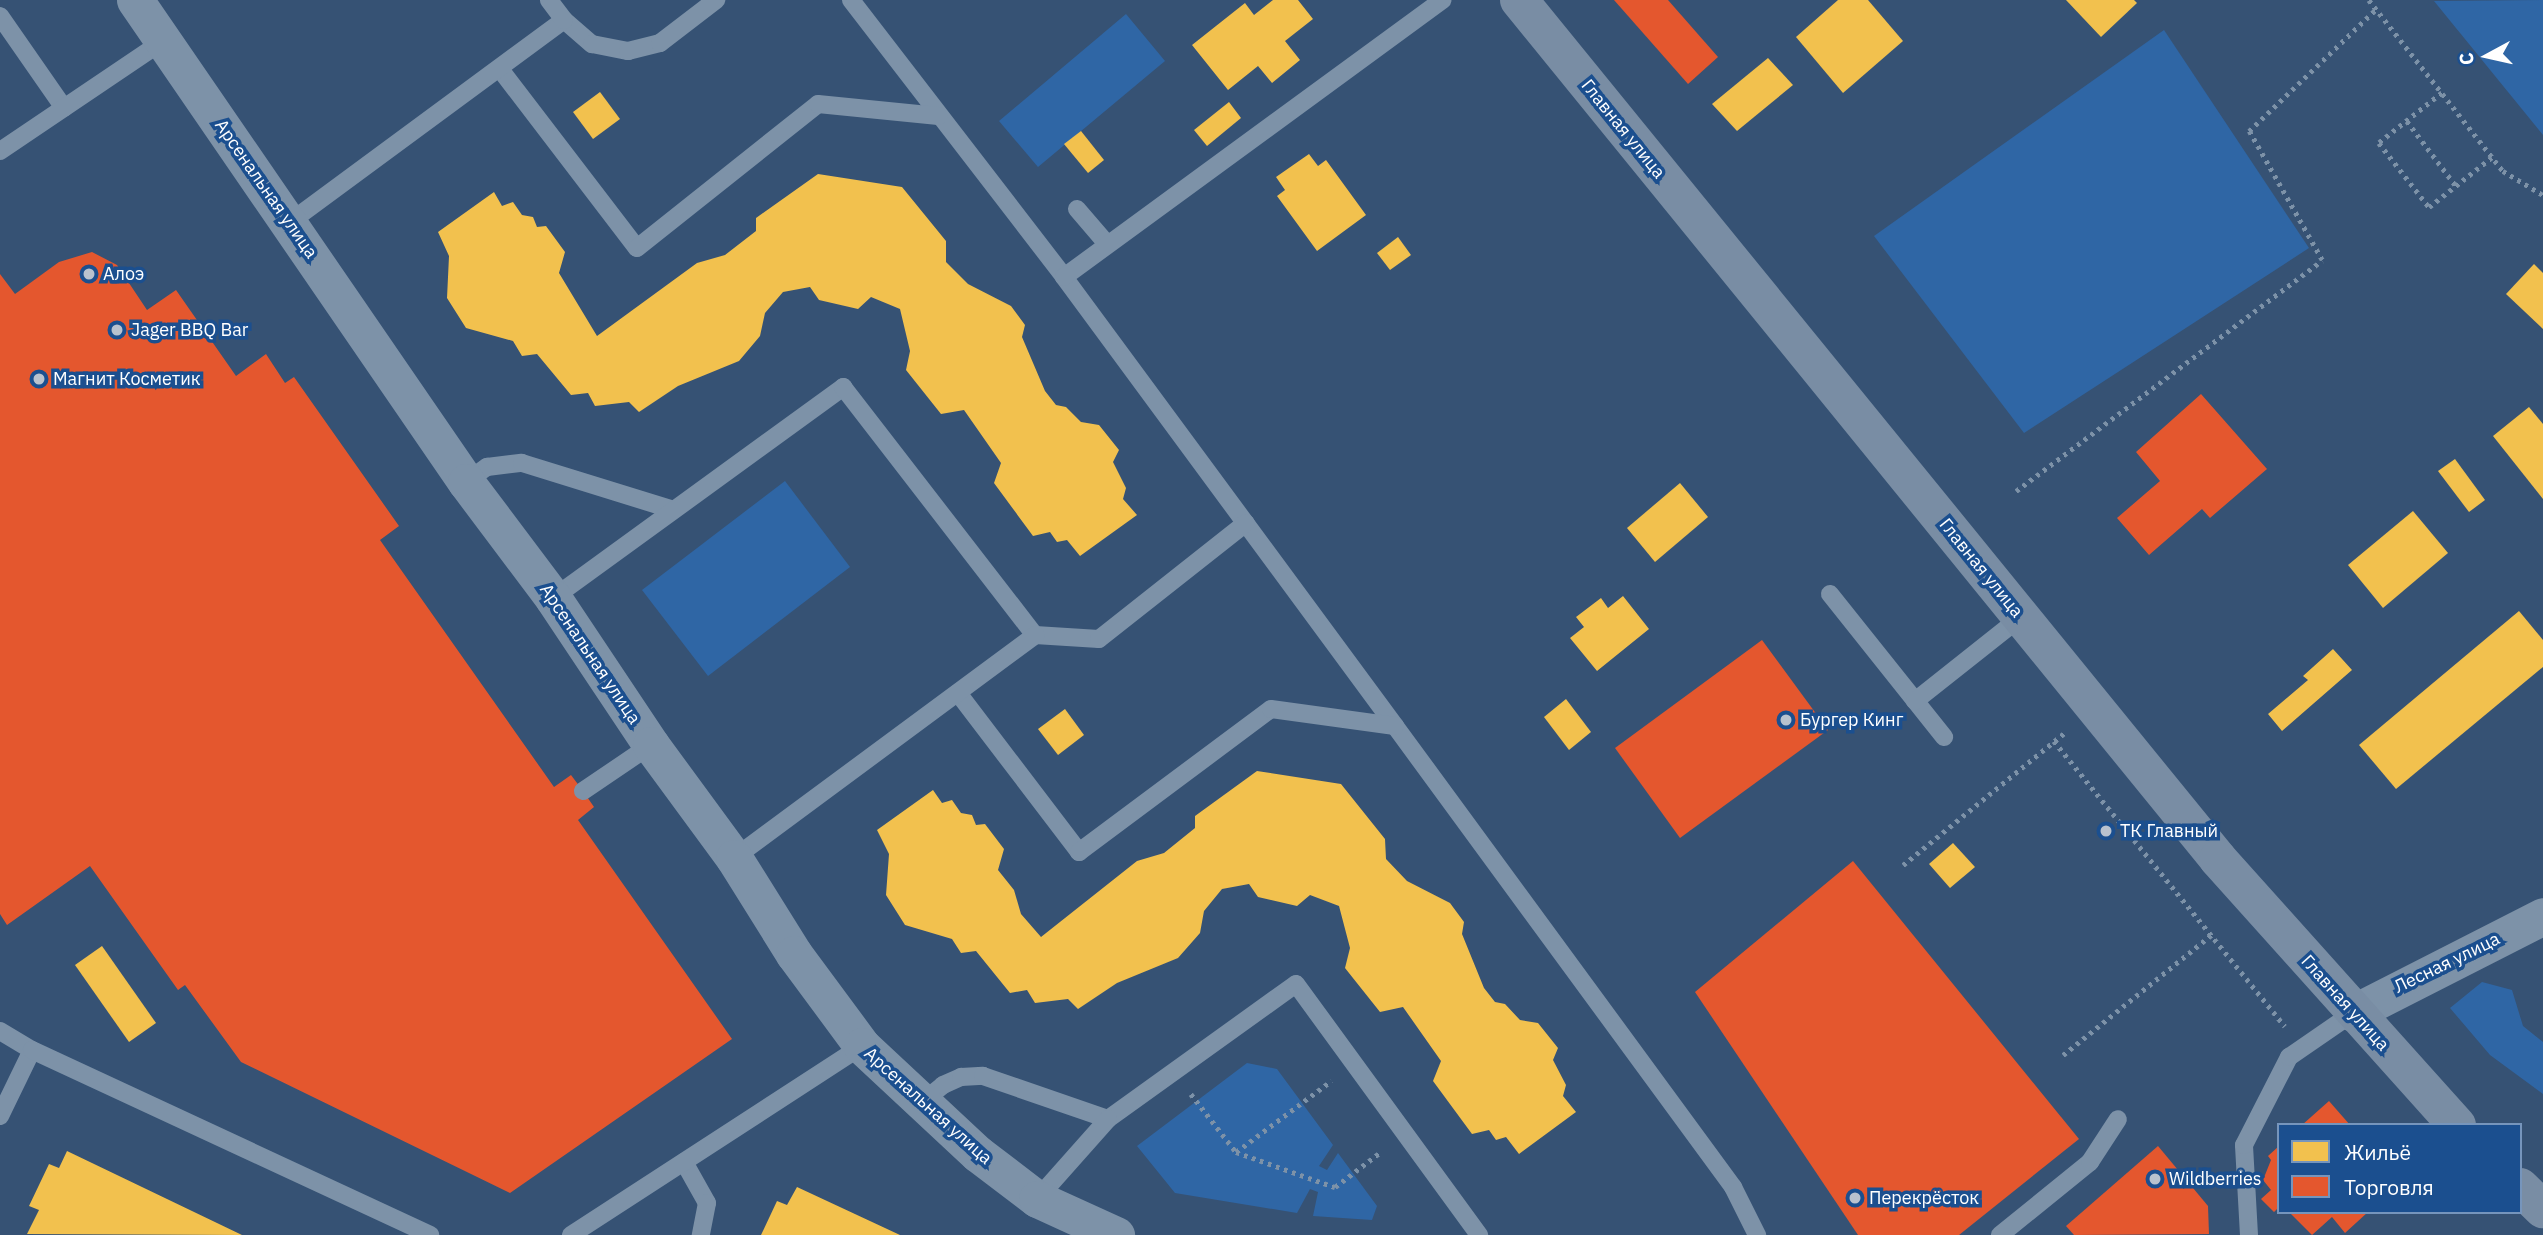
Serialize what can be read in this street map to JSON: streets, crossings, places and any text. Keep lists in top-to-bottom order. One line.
{"streets":{"main road":["Главная улица"],"street":["Арсенальная улица","Лесная улица"]},"crossings":[["Главная улица","Лесная улица"]],"places":["Алоэ","Jager BBQ Bar","Магнит Косметик","Бургер Кинг","ТК Главный","Wildberries","Перекрёсток"],"legend":["Жильё","Торговля"],"north":"left"}
